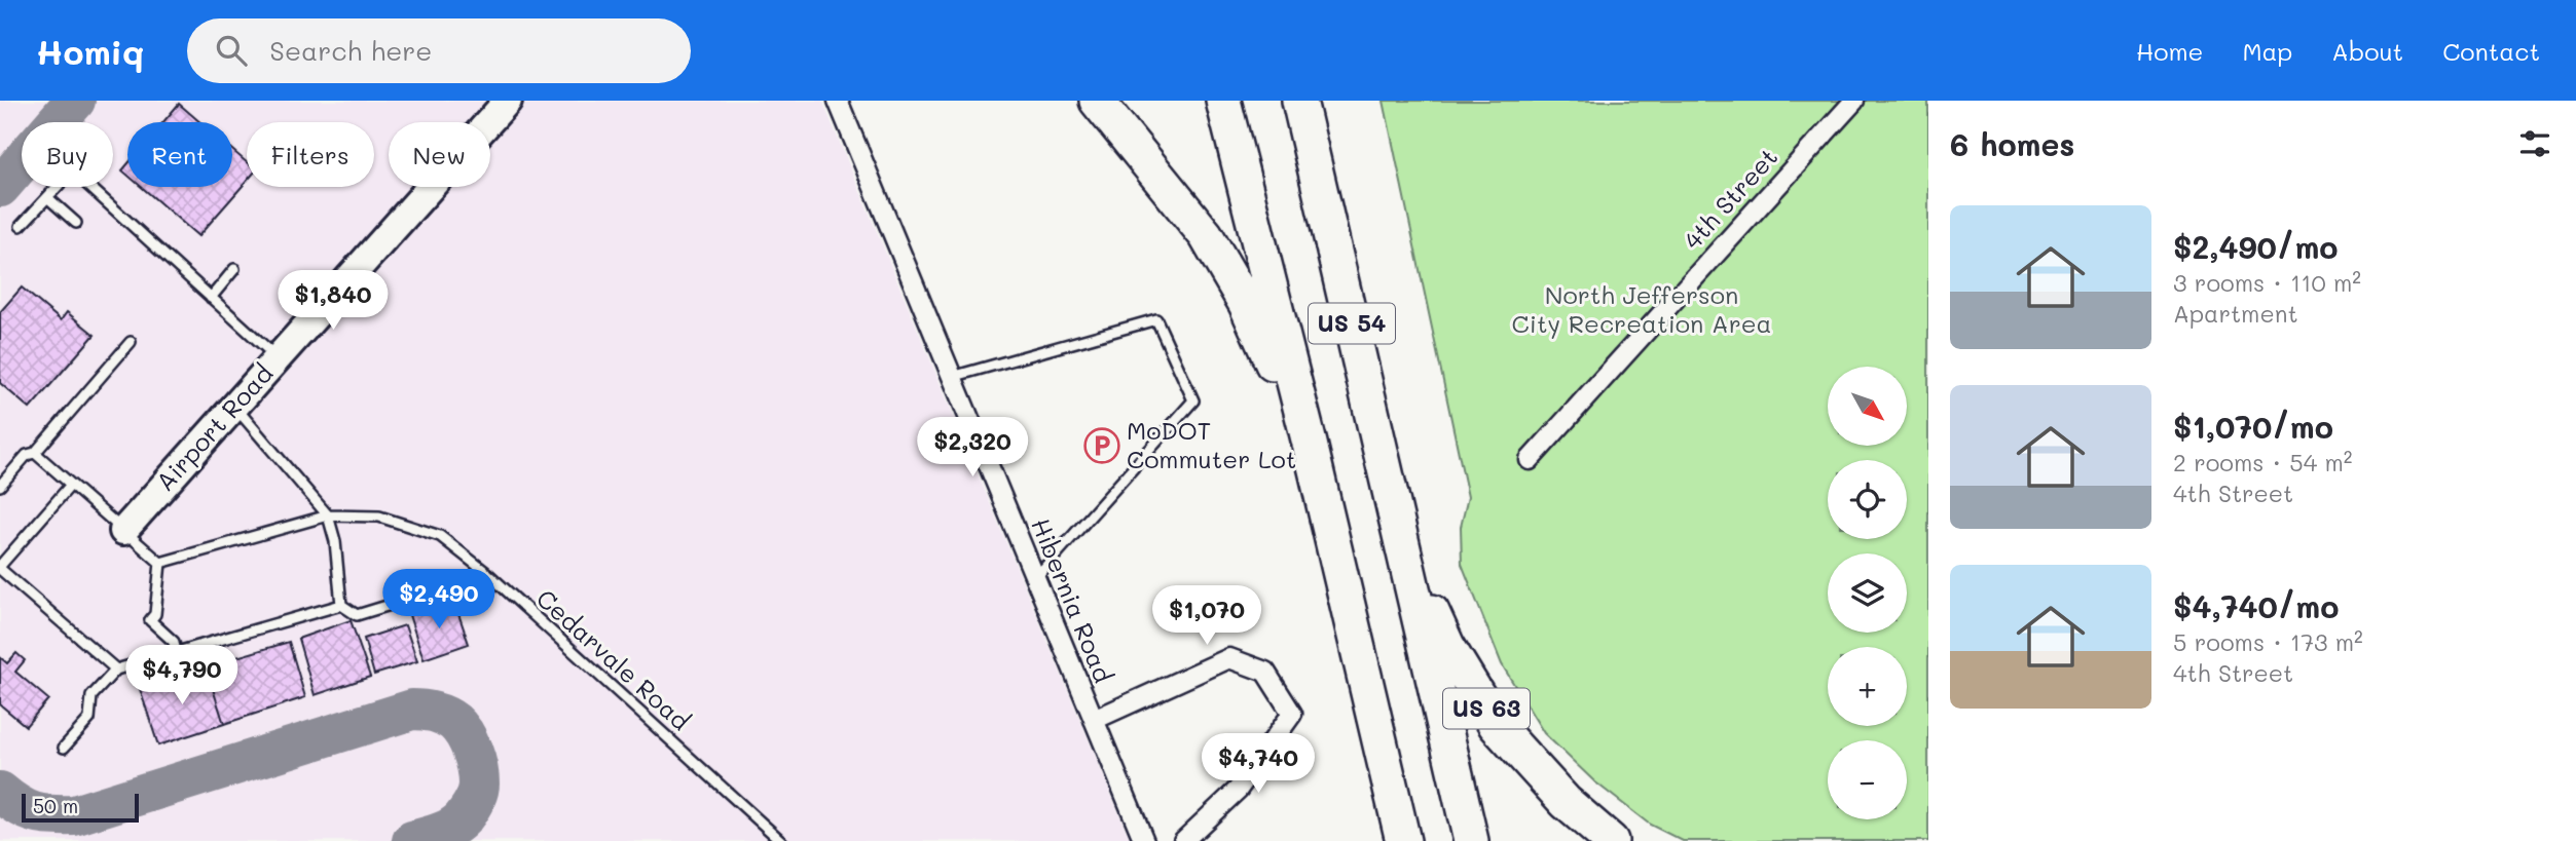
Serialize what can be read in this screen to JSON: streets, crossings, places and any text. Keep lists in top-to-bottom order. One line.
{"streets":{"highway":["US 54","US 63"],"street":["4th Street","Airport Road","Hibernia Road"],"lane":["Cedarvale Road"]},"crossings":[["US 54","US 63"]],"parks":["North Jefferson City Recreation Area"],"places":{"parking":["MoDOT Commuter Lot"]},"scale_bar":"50 m","north":"bottom right","page":{"header":"Homiq","search":"Search here","nav":["Home","Map","About","Contact"],"heading":"6 homes","chip":["Buy","Rent","Filters","New"],"list":[{"name":"$2,490/mo","note":"3 rooms · 110 m² · Apartment"},{"name":"$1,070/mo","note":"2 rooms · 54 m² · 4th Street"},{"name":"$4,740/mo","note":"5 rooms · 173 m² · 4th Street"}],"price":["$1,840","$2,320","$2,490","$1,070","$4,790","$4,740"],"map_buttons":["+","−"],"scale":"50 m"}}
